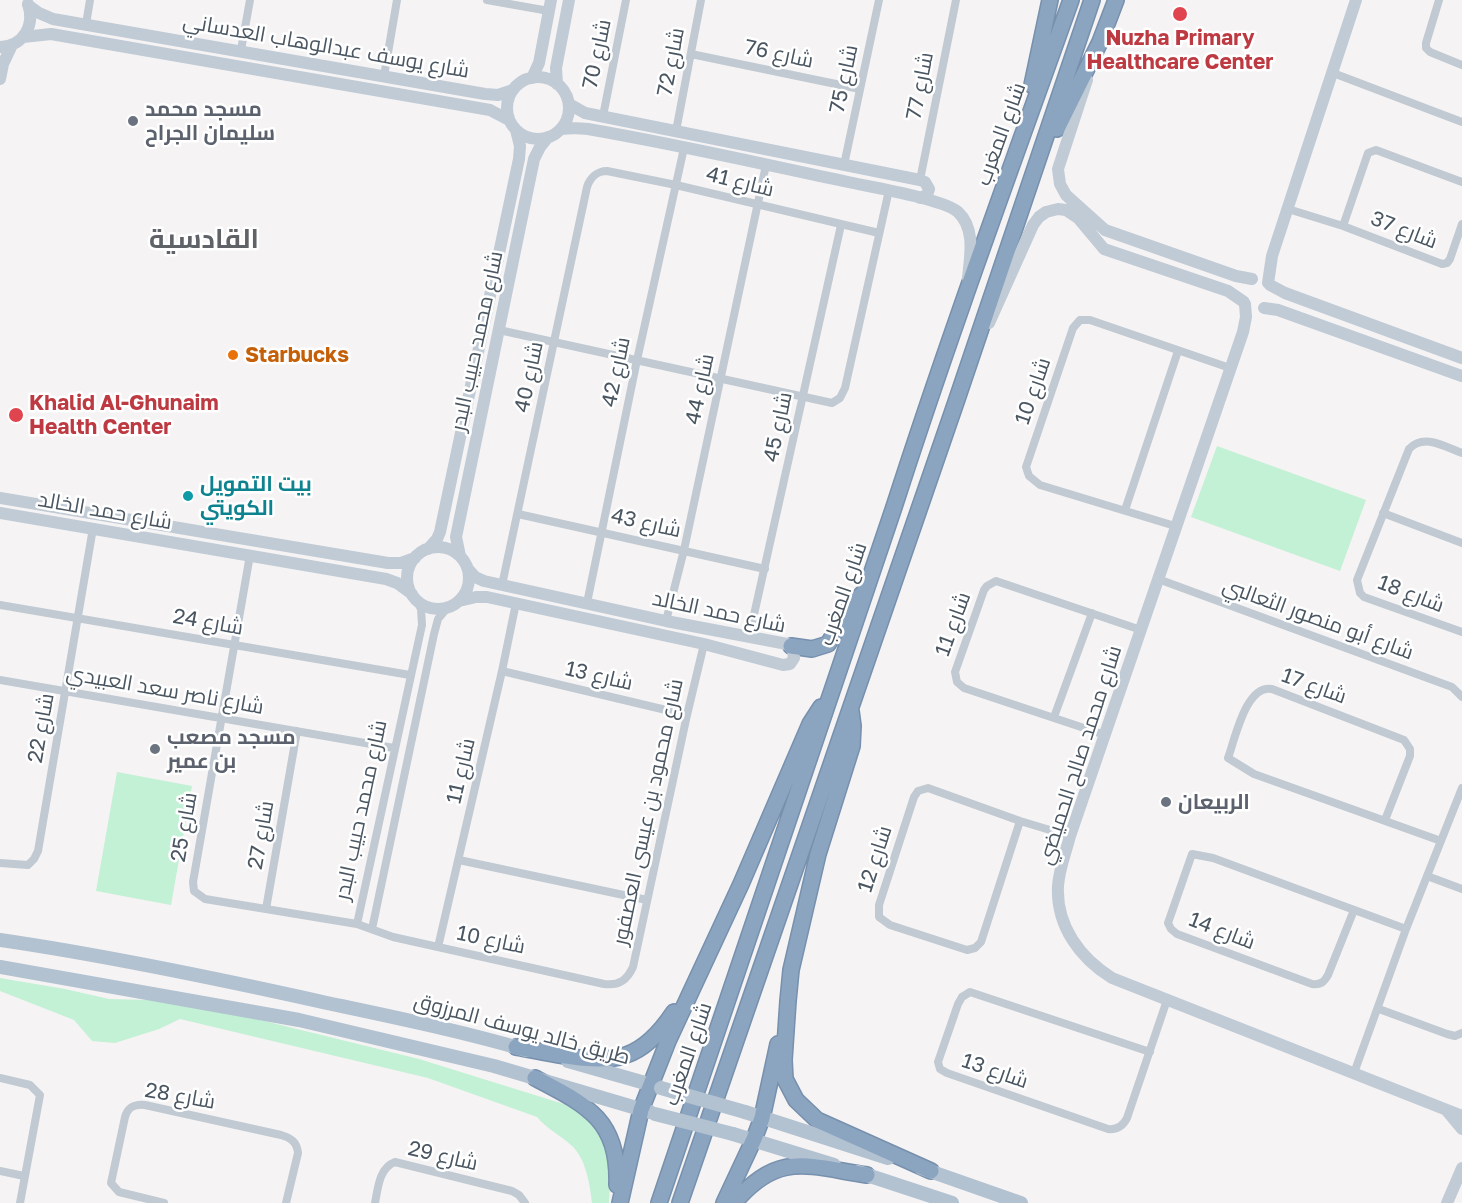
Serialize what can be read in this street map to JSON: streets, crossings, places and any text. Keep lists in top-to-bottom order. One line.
{"streets":{"highway":["شارع المغرب"],"main road":["طريق خالد يوسف المرزوق"],"street":["شارع يوسف عبدالوهاب العدساني","شارع 70","شارع 76","شارع 72","شارع 75","شارع 77","شارع 41","شارع 37","شارع محمد حبيب البدر","شارع 42","شارع 40","شارع 44","شارع 10","شارع 45","شارع حمد الخالد","شارع 43","شارع 18","شارع أبو منصور الثعالبي","شارع 24","شارع 11","شارع 13","شارع 17","شارع ناصر سعد العبيدي","شارع 22","شارع محمد صالح الحميضي","شارع محمود بن عيسى العصفور","شارع 25","شارع 27","شارع 12","شارع 14","شارع 28","شارع 29"]},"crossings":[["شارع يوسف عبدالوهاب العدساني","شارع محمد حبيب البدر"],["شارع 76","شارع 72"],["شارع 76","شارع 75"],["شارع 41","شارع 42"],["شارع 41","شارع 40"],["شارع 41","شارع 44"],["شارع 41","شارع 45"],["شارع محمد حبيب البدر","شارع 10"],["شارع محمد حبيب البدر","شارع حمد الخالد"],["شارع محمد حبيب البدر","شارع 24"],["شارع محمد حبيب البدر","شارع ناصر سعد العبيدي"],["شارع 42","شارع حمد الخالد"],["شارع 42","شارع 43"],["شارع 40","شارع حمد الخالد"],["شارع 40","شارع 43"],["شارع 44","شارع حمد الخالد"],["شارع 44","شارع 43"],["شارع 10","شارع 11"],["شارع 10","شارع محمد صالح الحميضي"],["شارع 10","شارع محمود بن عيسى العصفور"],["شارع 10","شارع 25"],["شارع 10","شارع 27"],["شارع 45","شارع حمد الخالد"],["شارع 45","شارع 43"],["شارع حمد الخالد","شارع 11"],["شارع حمد الخالد","شارع 22"],["شارع حمد الخالد","شارع محمود بن عيسى العصفور"],["شارع حمد الخالد","شارع 25"],["شارع أبو منصور الثعالبي","شارع محمد صالح الحميضي"],["شارع 24","شارع 22"],["شارع 24","شارع 25"],["شارع 11","شارع 13"],["شارع 11","شارع محمد صالح الحميضي"],["شارع 13","شارع محمد صالح الحميضي"],["شارع 13","شارع محمود بن عيسى العصفور"],["شارع ناصر سعد العبيدي","شارع 22"],["شارع ناصر سعد العبيدي","شارع 25"],["شارع ناصر سعد العبيدي","شارع 27"],["شارع محمد صالح الحميضي","شارع 12"]],"districts":["القادسية"],"places":["Nuzha Primary Healthcare Center","مسجد محمد سليمان الجراح","Starbucks","Khalid Al-Ghunaim Health Center","بيت التمويل الكويتي","مسجد مصعب بن عمير","الربيعان"]}
